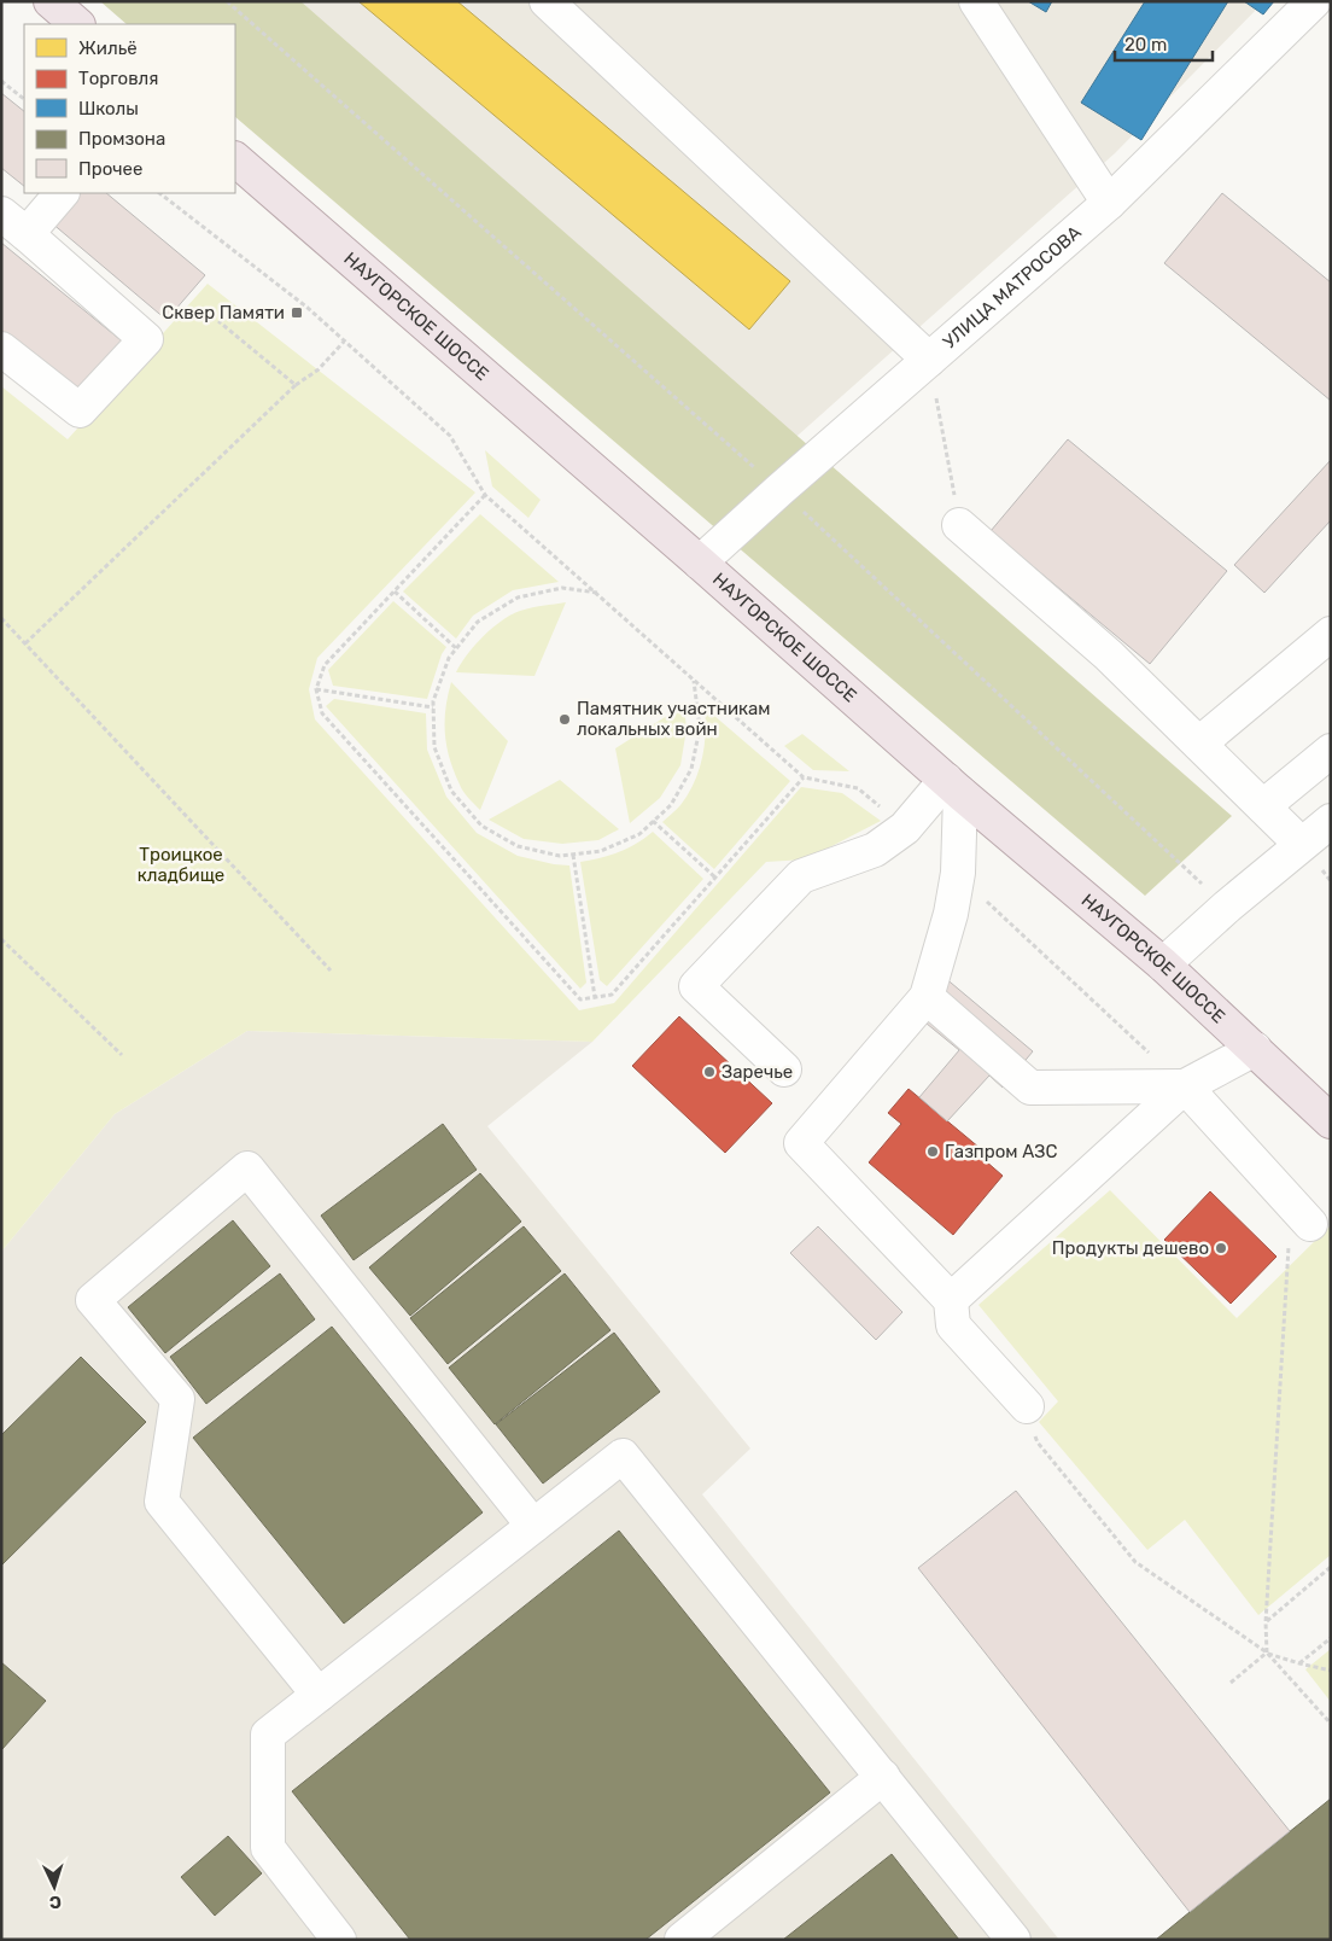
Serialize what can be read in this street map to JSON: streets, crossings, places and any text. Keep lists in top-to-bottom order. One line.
{"streets":{"main road":["НАУГОРСКОЕ ШОССЕ"],"street":["УЛИЦА МАТРОСОВА"]},"crossings":[["УЛИЦА МАТРОСОВА","НАУГОРСКОЕ ШОССЕ"]],"parks":["Троицкое кладбище"],"places":{"transit":["Сквер Памяти"],"other":["Памятник участникам локальных войн","Заречье","Газпром АЗС","Продукты дешево"]},"legend":["Жильё","Торговля","Школы","Промзона","Прочее"],"scale_bar":"20 m","north":"bottom"}
